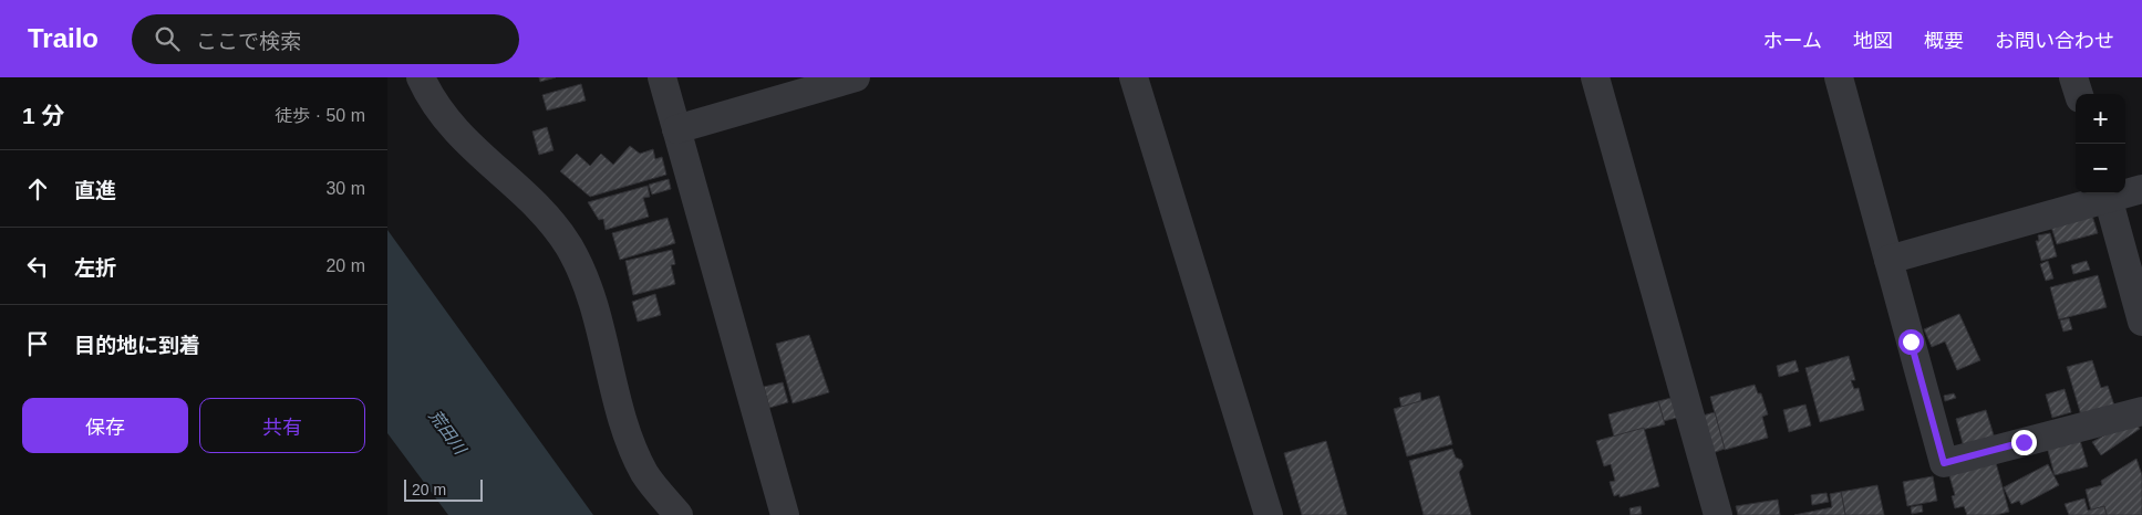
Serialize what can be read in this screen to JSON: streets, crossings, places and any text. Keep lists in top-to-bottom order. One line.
{"water":["荒田川"],"scale_bar":"20 m","page":{"header":"Trailo","search":"ここで検索","nav":["ホーム","地図","概要","お問い合わせ"],"heading":["1 分","徒歩 · 50 m"],"map_buttons":["+","−"],"list":[["直進","30 m"],["左折","20 m"],"目的地に到着"],"buttons":["保存","共有"],"scale":"20 m"}}
